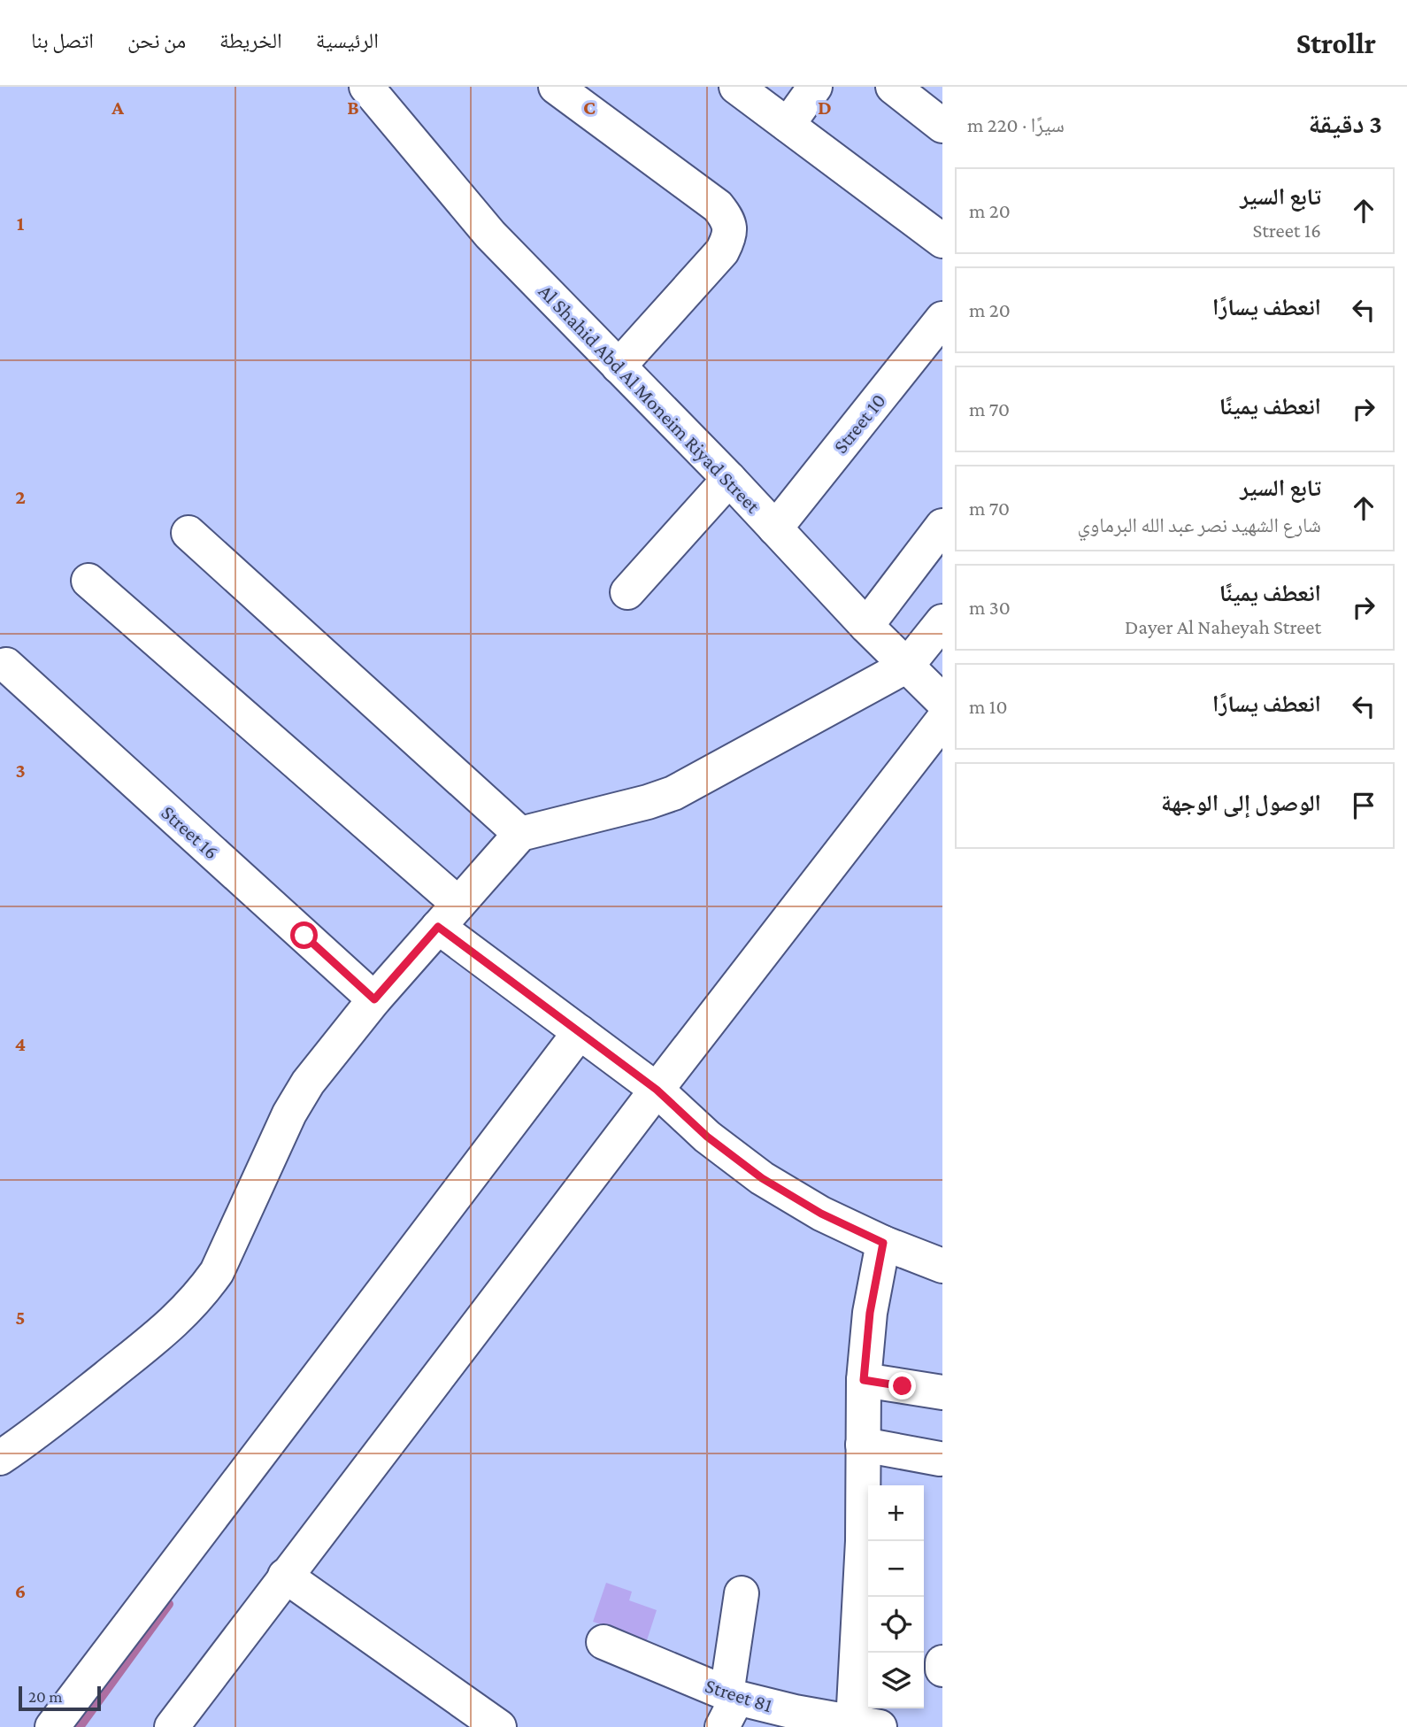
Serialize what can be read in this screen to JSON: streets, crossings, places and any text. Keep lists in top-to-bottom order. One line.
{"streets":{"street":["Al Shahid Abd Al Moneim Riyad Street","Street 10","Street 16","Street 81"]},"crossings":[["Al Shahid Abd Al Moneim Riyad Street","Street 10"]],"scale_bar":"20 m","page":{"header":"Strollr","nav":["الرئيسية","الخريطة","من نحن","اتصل بنا"],"heading":["3 دقيقة","سيرًا · 220 m"],"list":[["تابع السير","Street 16","20 m"],["انعطف يسارًا","20 m"],["انعطف يمينًا","70 m"],["تابع السير","شارع الشهيد نصر عبد الله البرماوي","70 m"],["انعطف يمينًا","Dayer Al Naheyah Street","30 m"],["انعطف يسارًا","10 m"],"الوصول إلى الوجهة"],"map_buttons":["+","−"],"scale":"20 m"},"grid":{"columns":["A","B","C","D"],"rows":["1","2","3","4","5","6"]}}
